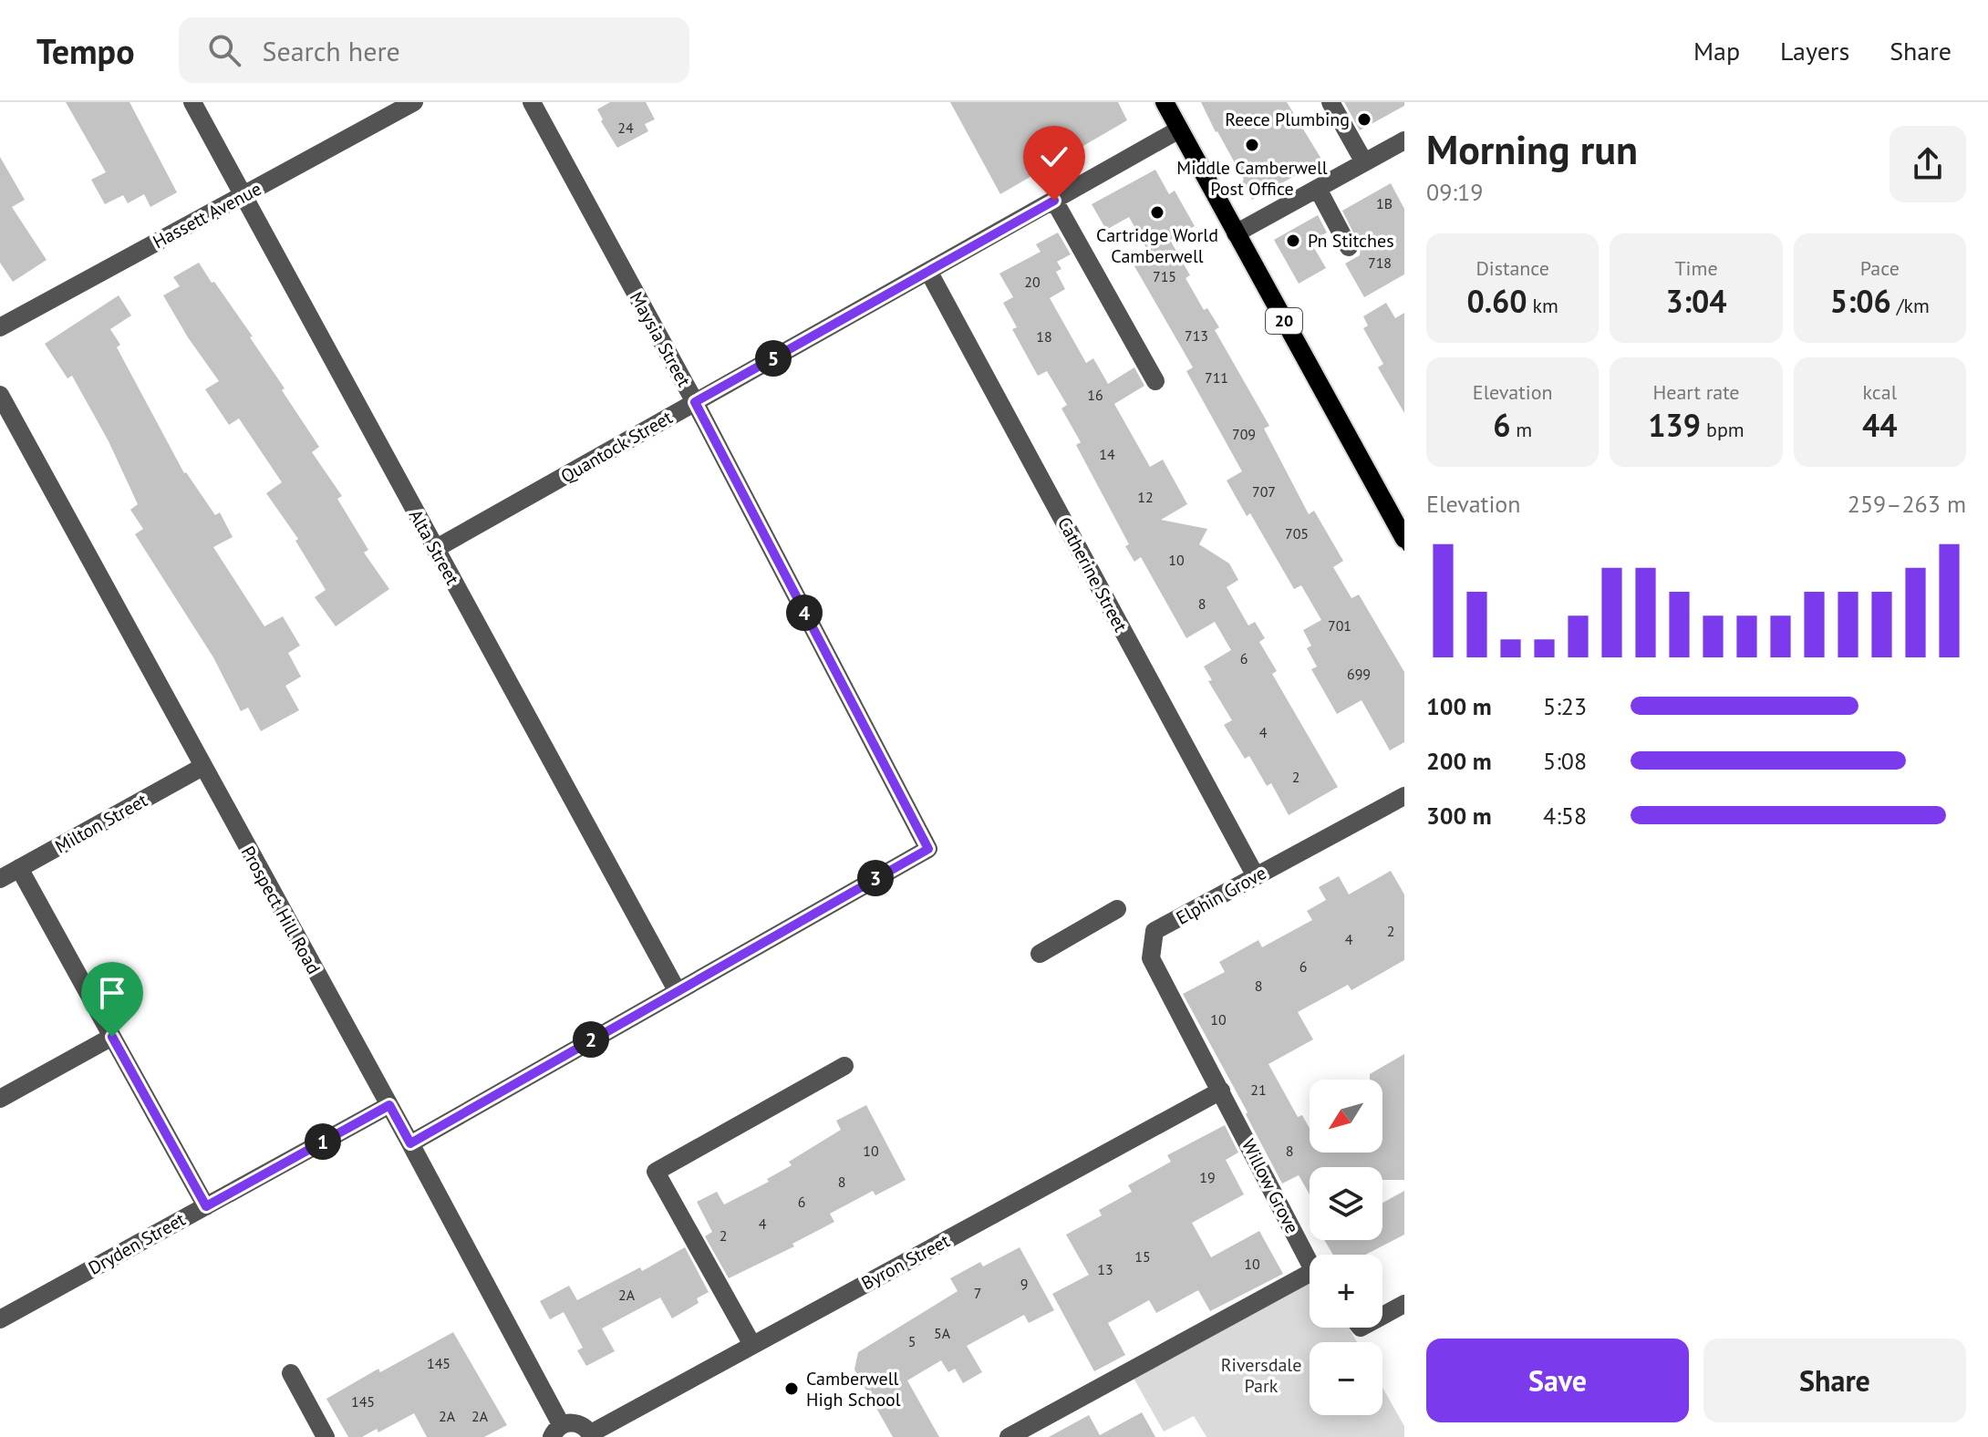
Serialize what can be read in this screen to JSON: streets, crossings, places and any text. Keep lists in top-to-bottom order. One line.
{"streets":{"main road":["20"],"street":["Hassett Avenue","Maysia Street","Quantock Street","Alta Street","Catherine Street","Milton Street","Elphin Grove","Prospect Hill Road","Willow Grove","Dryden Street","Byron Street"]},"crossings":[["Hassett Avenue","Alta Street"],["20","Quantock Street"],["Maysia Street","Quantock Street"],["Maysia Street","Alta Street"],["Quantock Street","Alta Street"],["Quantock Street","Catherine Street"],["Catherine Street","Elphin Grove"],["Milton Street","Prospect Hill Road"],["Elphin Grove","Willow Grove"],["Elphin Grove","Byron Street"],["Prospect Hill Road","Dryden Street"],["Willow Grove","Byron Street"]],"parks":["Riversdale Park"],"places":["Reece Plumbing","Middle Camberwell Post Office","Cartridge World Camberwell","Pn Stitches","Camberwell High School"],"house_numbers":["24","1B","718","715","20","713","18","711","16","709","14","707","12","705","10","8","701","6","699","4","2","2","4","6","8","10","21","10","8","19","8","6","4","2","15","10","13","9","7","2A","5A","5","145","145","2A","2A"],"north":"bottom left","page":{"header":"Tempo","search":"Search here","nav":["Map","Layers","Share"],"heading":["Morning run","09:19"],"stats":[["Distance","0.60 km"],["Time","3:04"],["Pace","5:06 /km"],["Elevation","6 m"],["Heart rate","139 bpm"],["kcal","44"]],"pins":["5","4","3","2","1"],"chart":["Elevation","259–263 m"],"list":[{"name":"100 m","note":"5:23"},{"name":"200 m","note":"5:08"},{"name":"300 m","note":"4:58"}],"map_buttons":["+","−"],"buttons":["Save","Share"]}}
